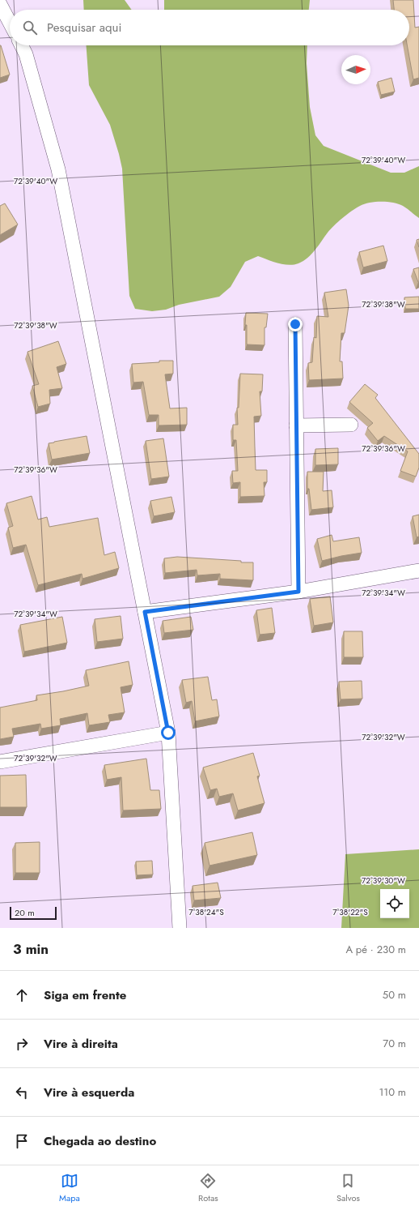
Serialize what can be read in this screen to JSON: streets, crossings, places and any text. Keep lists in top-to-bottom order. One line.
{"scale_bar":"20 m","north":"right","page":{"search":"Pesquisar aqui","scale":"20 m","heading":["3 min","A pé · 230 m"],"list":[["Siga em frente","50 m"],["Vire à direita","70 m"],["Vire à esquerda","110 m"],"Chegada ao destino"],"nav":["Mapa","Rotas","Salvos"]},"coordinates":["72°39'40\"W","72°39'38\"W","72°39'36\"W","72°39'34\"W","72°39'32\"W","72°39'30\"W","7°38'24\"S","7°38'22\"S"]}
